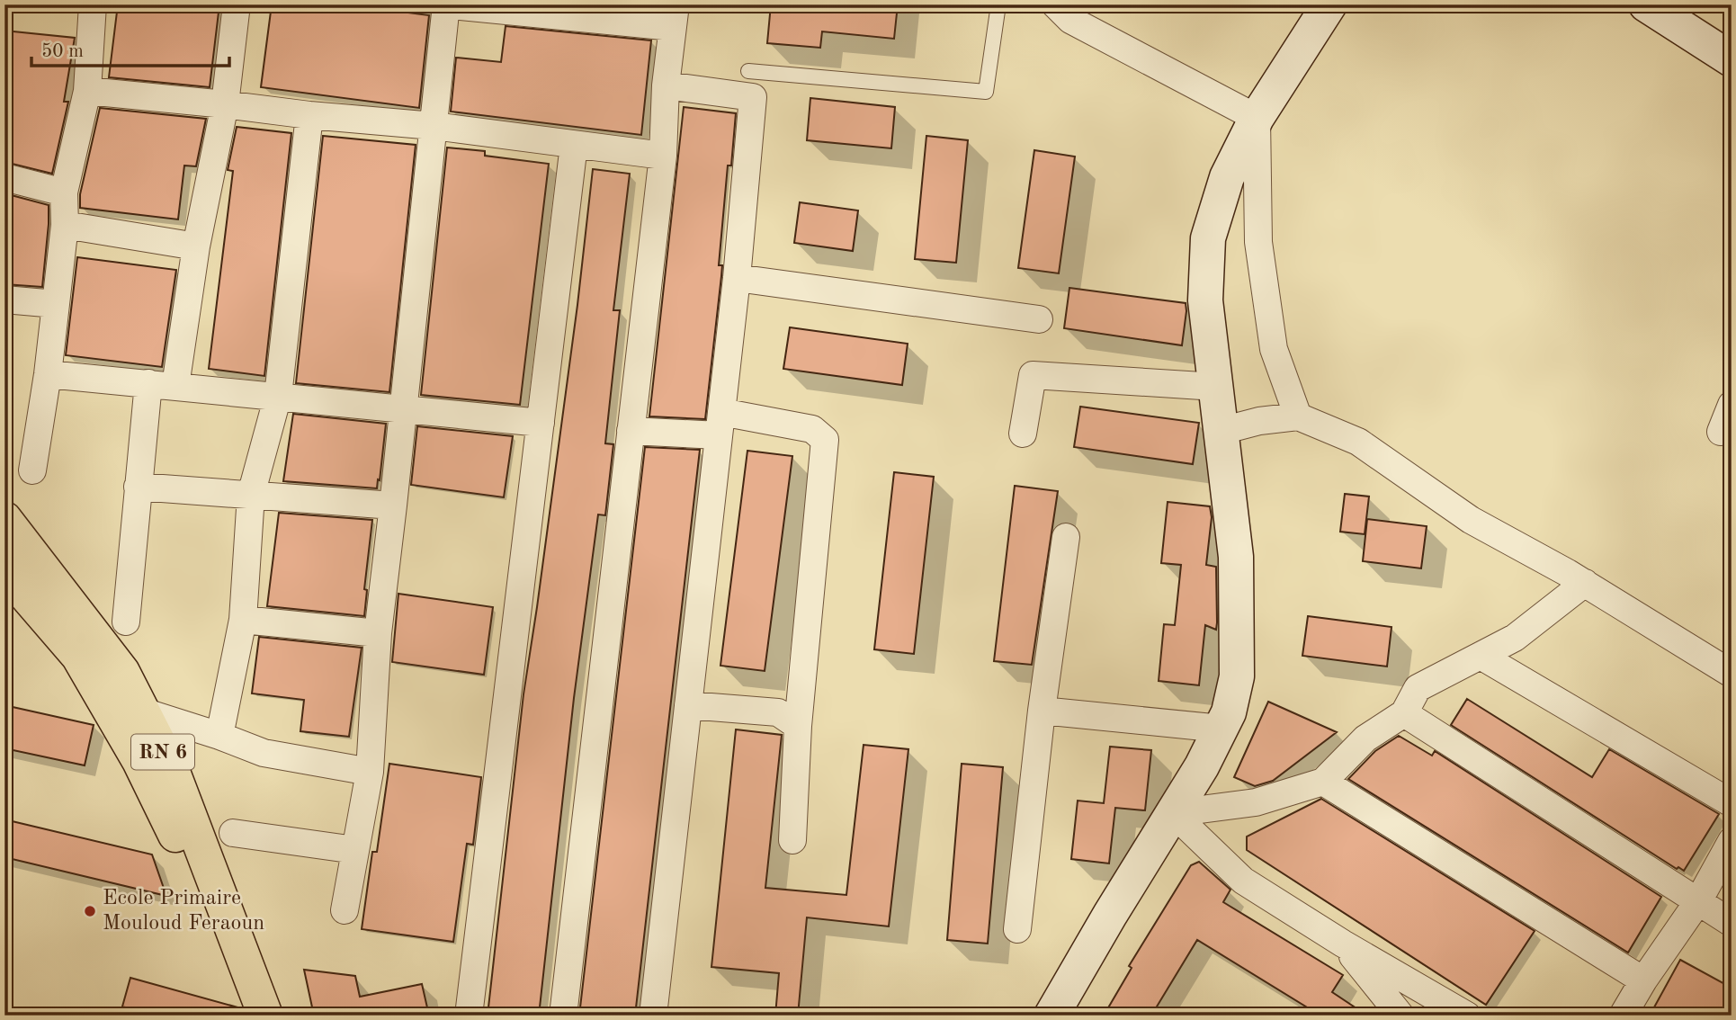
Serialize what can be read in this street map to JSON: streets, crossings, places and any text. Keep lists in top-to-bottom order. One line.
{"streets":{"main road":["RN 6"]},"places":["Ecole Primaire Mouloud Feraoun"],"scale_bar":"50 m"}
